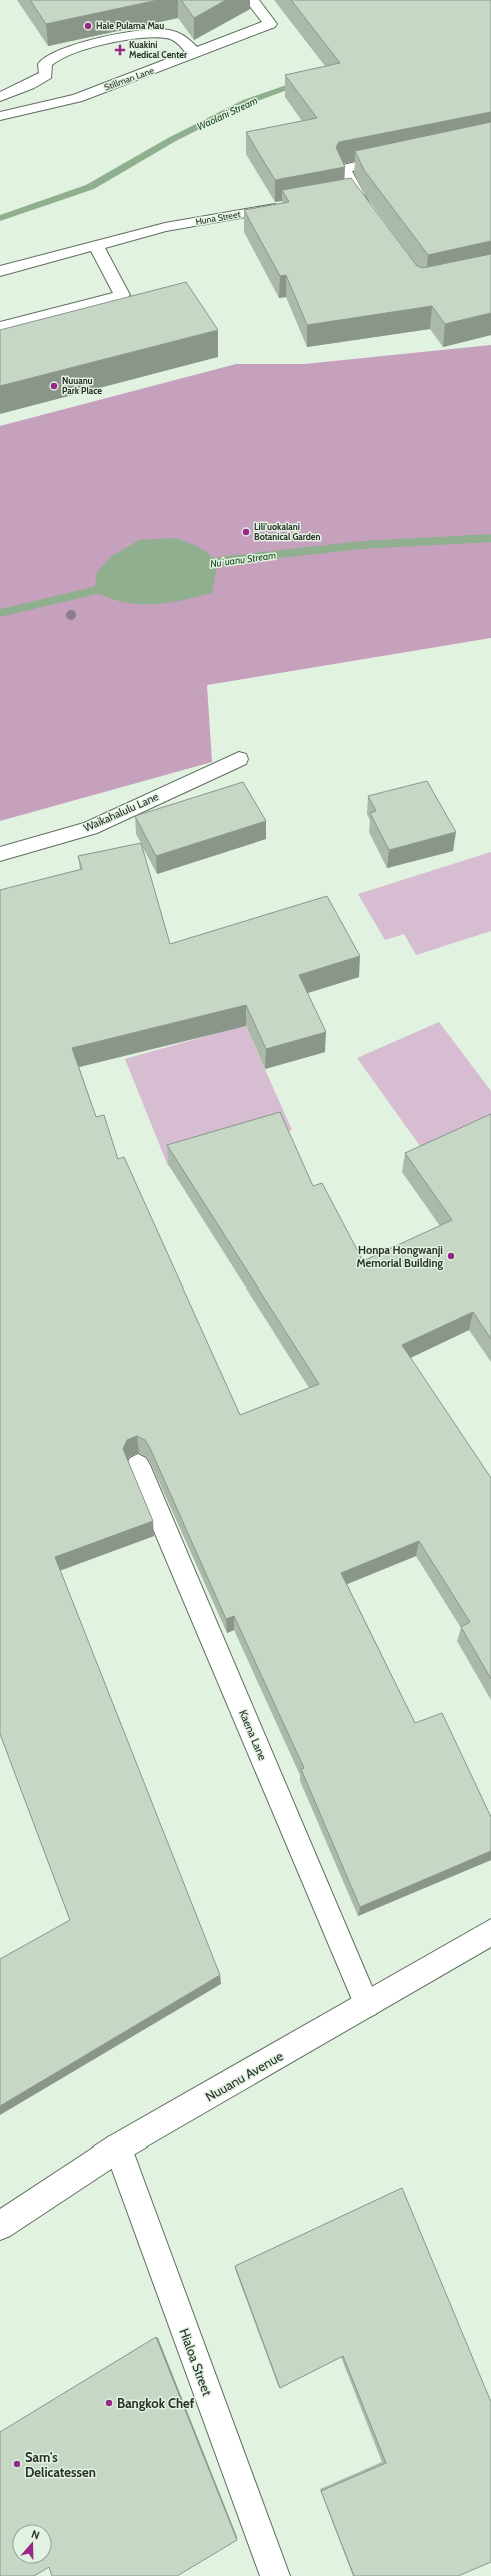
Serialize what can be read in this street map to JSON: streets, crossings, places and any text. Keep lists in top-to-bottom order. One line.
{"streets":{"street":["Stillman Lane","Huna Street","Waikahalulu Lane","Kaena Lane","Nuuanu Avenue","Hialoa Street"]},"crossings":[["Kaena Lane","Nuuanu Avenue"],["Nuuanu Avenue","Hialoa Street"]],"water":["Waolani Stream","Nuʻuanu Stream"],"places":{"other":["Hale Pulama Mau","Nuuanu Park Place","Lili'uokalani Botanical Garden","Honpa Hongwanji Memorial Building","Bangkok Chef","Sam's Delicatessen"],"health":["Kuakini Medical Center"]},"north":"top"}
